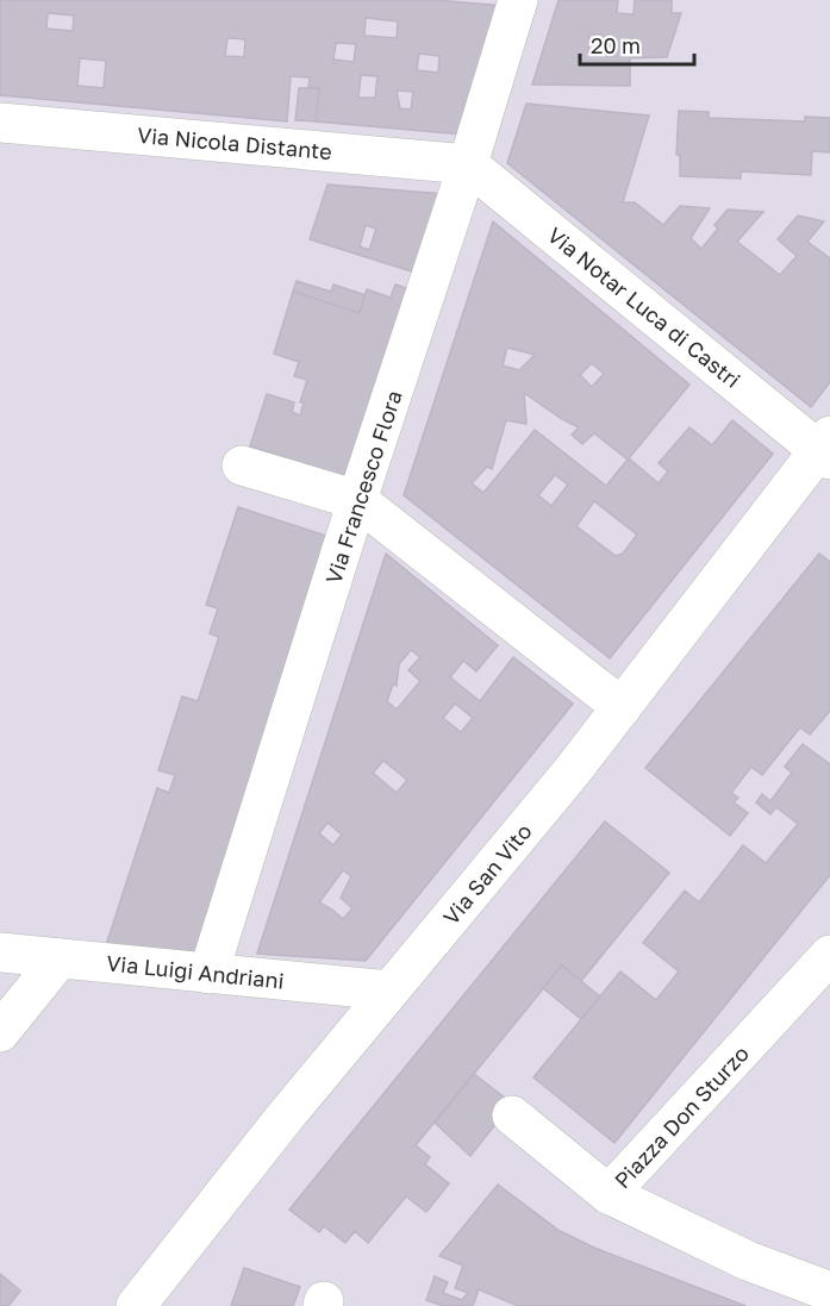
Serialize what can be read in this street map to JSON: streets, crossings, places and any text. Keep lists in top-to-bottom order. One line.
{"streets":{"street":["Via Nicola Distante","Via Notar Luca di Castri","Via Francesco Flora","Via San Vito","Via Luigi Andriani","Piazza Don Sturzo"]},"crossings":[["Via Nicola Distante","Via Notar Luca di Castri"],["Via Nicola Distante","Via Francesco Flora"],["Via Notar Luca di Castri","Via Francesco Flora"],["Via Notar Luca di Castri","Via San Vito"],["Via Francesco Flora","Via Luigi Andriani"],["Via San Vito","Via Luigi Andriani"]],"scale_bar":"20 m"}
